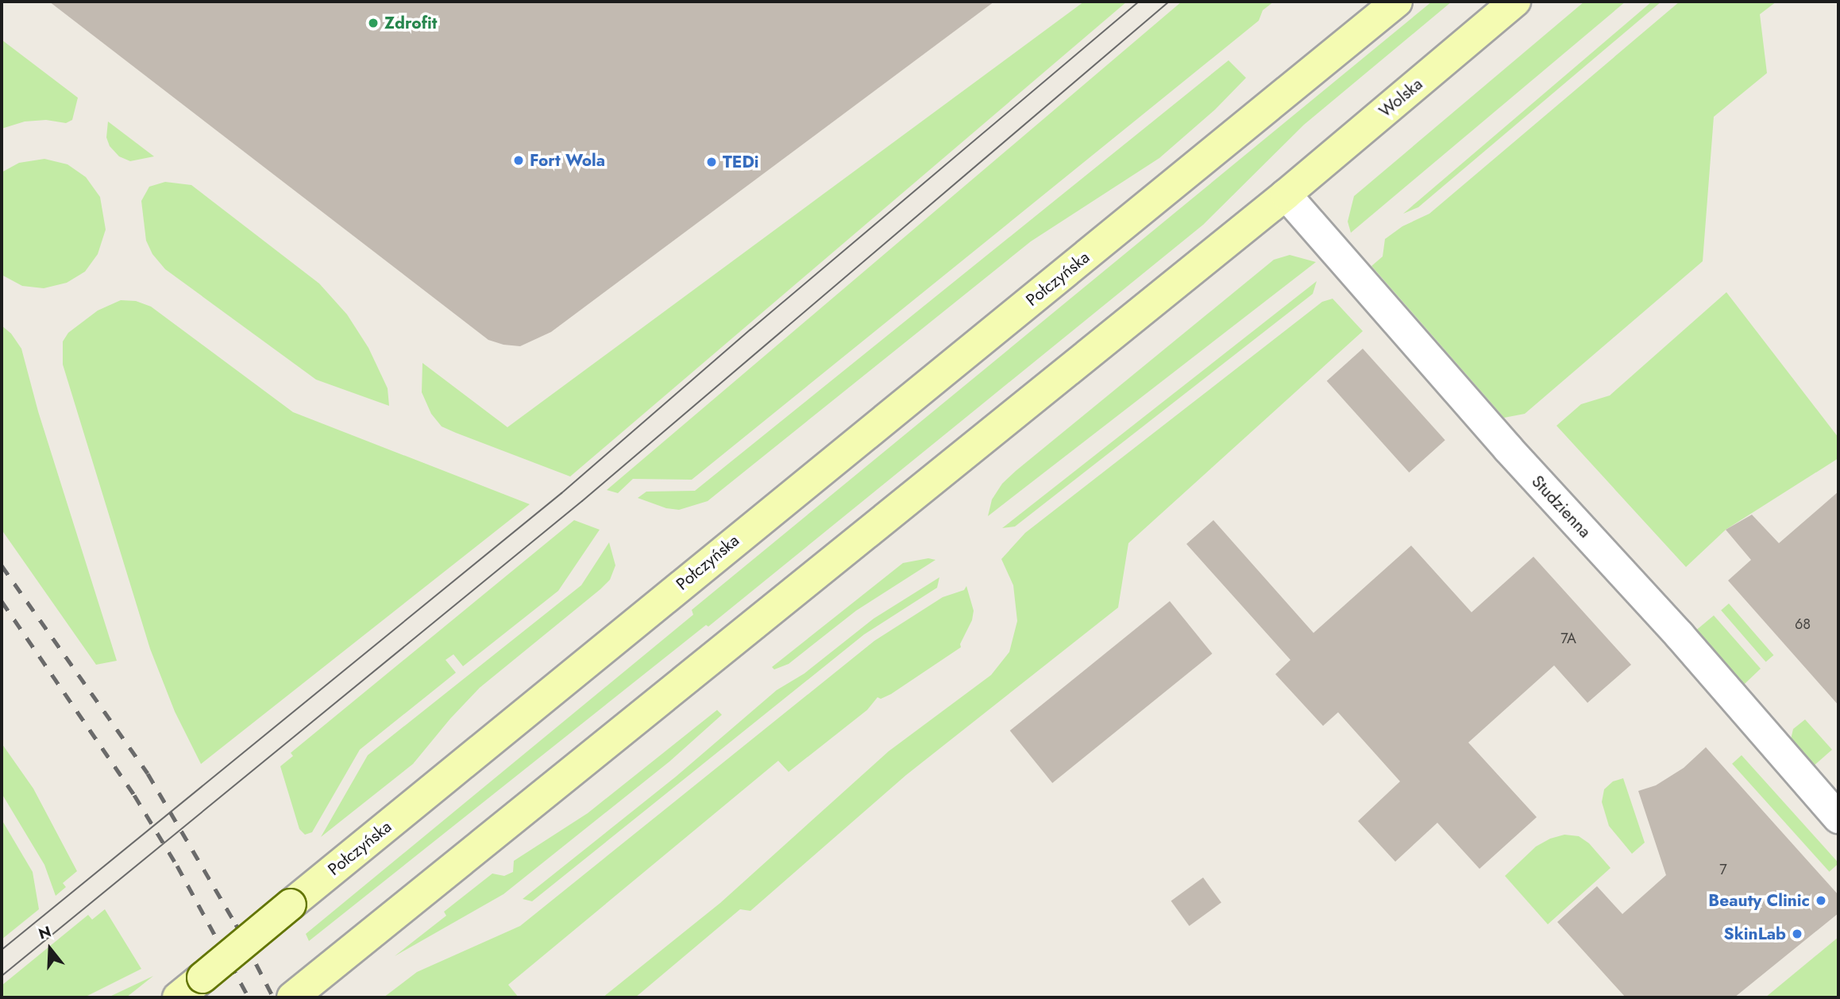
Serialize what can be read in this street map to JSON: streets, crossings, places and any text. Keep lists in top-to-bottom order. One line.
{"streets":{"main road":["Wolska","Połczyńska"],"street":["Studzienna"]},"crossings":[["Wolska","Studzienna"]],"places":["Zdrofit","Fort Wola","TEDi","Beauty Clinic","SkinLab"],"house_numbers":["68","7A","7"],"north":"top"}
